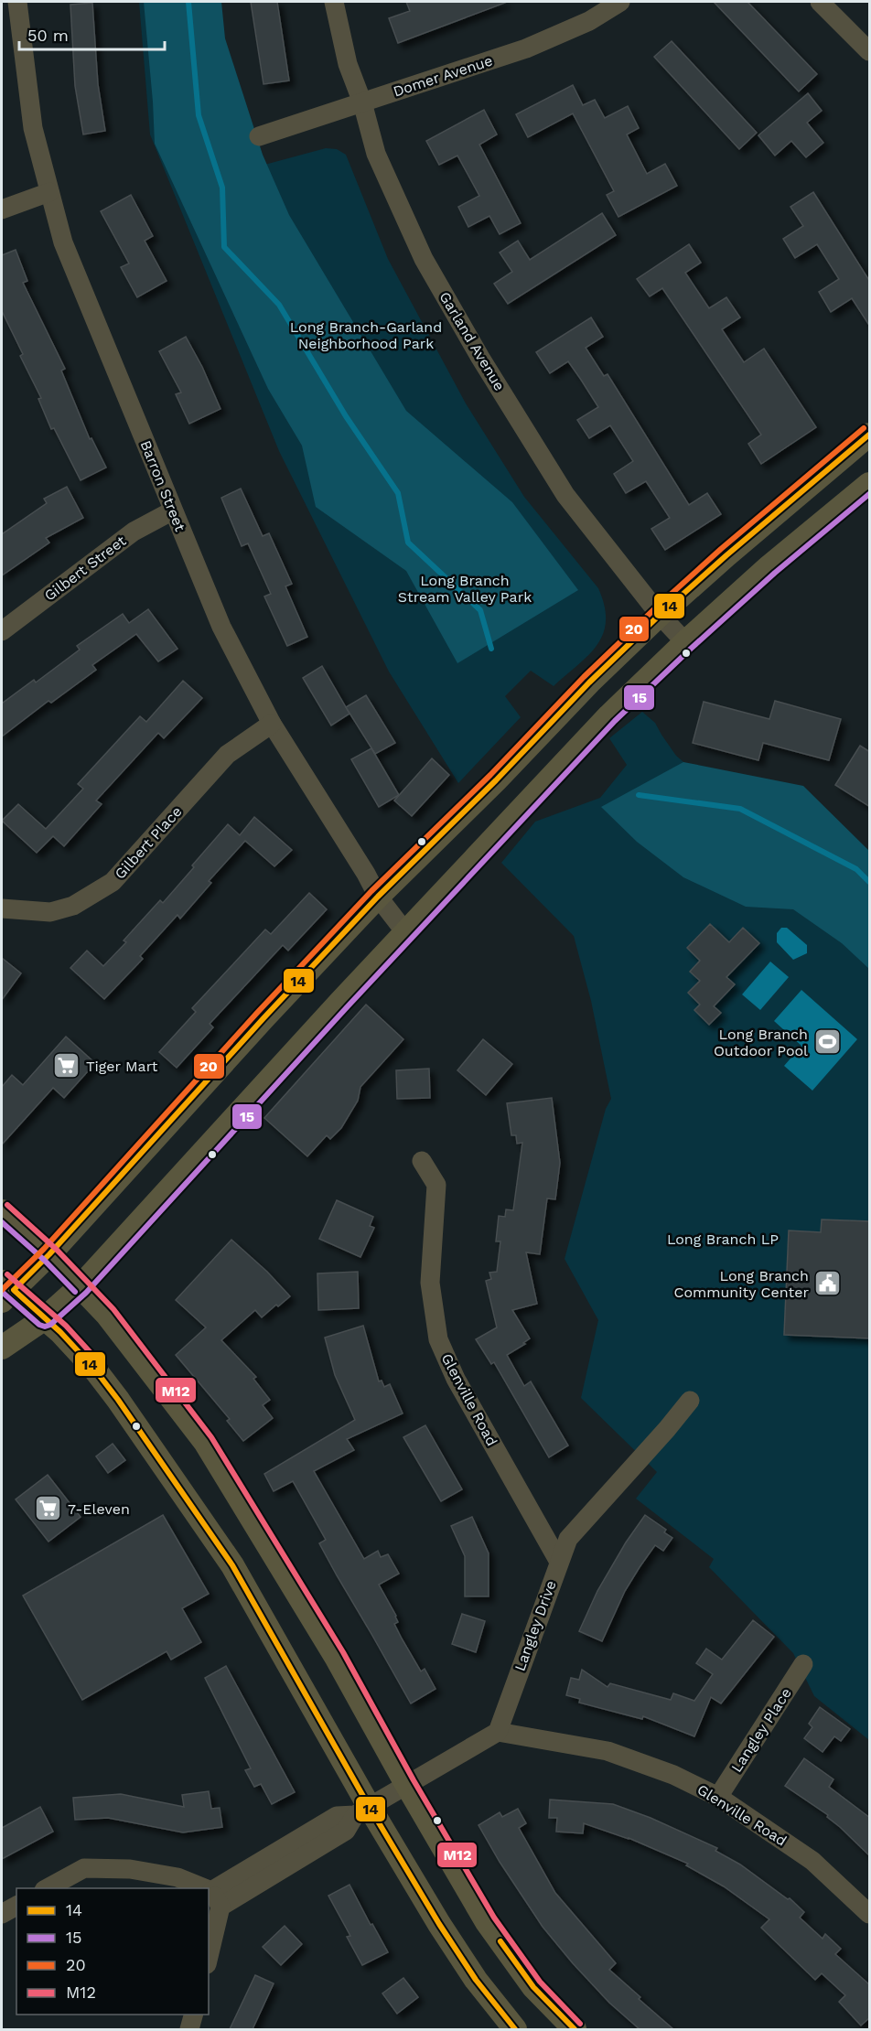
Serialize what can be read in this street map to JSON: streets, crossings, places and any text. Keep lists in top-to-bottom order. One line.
{"streets":{"street":["Domer Avenue","Garland Avenue","Barron Street","Gilbert Street","Gilbert Place","Glenville Road","Langley Drive","Langley Place"]},"crossings":[["Domer Avenue","Garland Avenue"],["Barron Street","Gilbert Street"],["Barron Street","Gilbert Place"],["Glenville Road","Langley Drive"],["Glenville Road","Langley Place"]],"parks":["Long Branch-Garland Neighborhood Park","Long Branch Stream Valley Park","Long Branch LP"],"places":{"sports":["Long Branch Outdoor Pool"],"supermarket":["Tiger Mart","7-Eleven"],"public building":["Long Branch Community Center"]},"lines":["transit line 20","transit line 14","transit line 15","transit line M12"],"legend":["14","15","20","M12"],"scale_bar":"50 m"}
